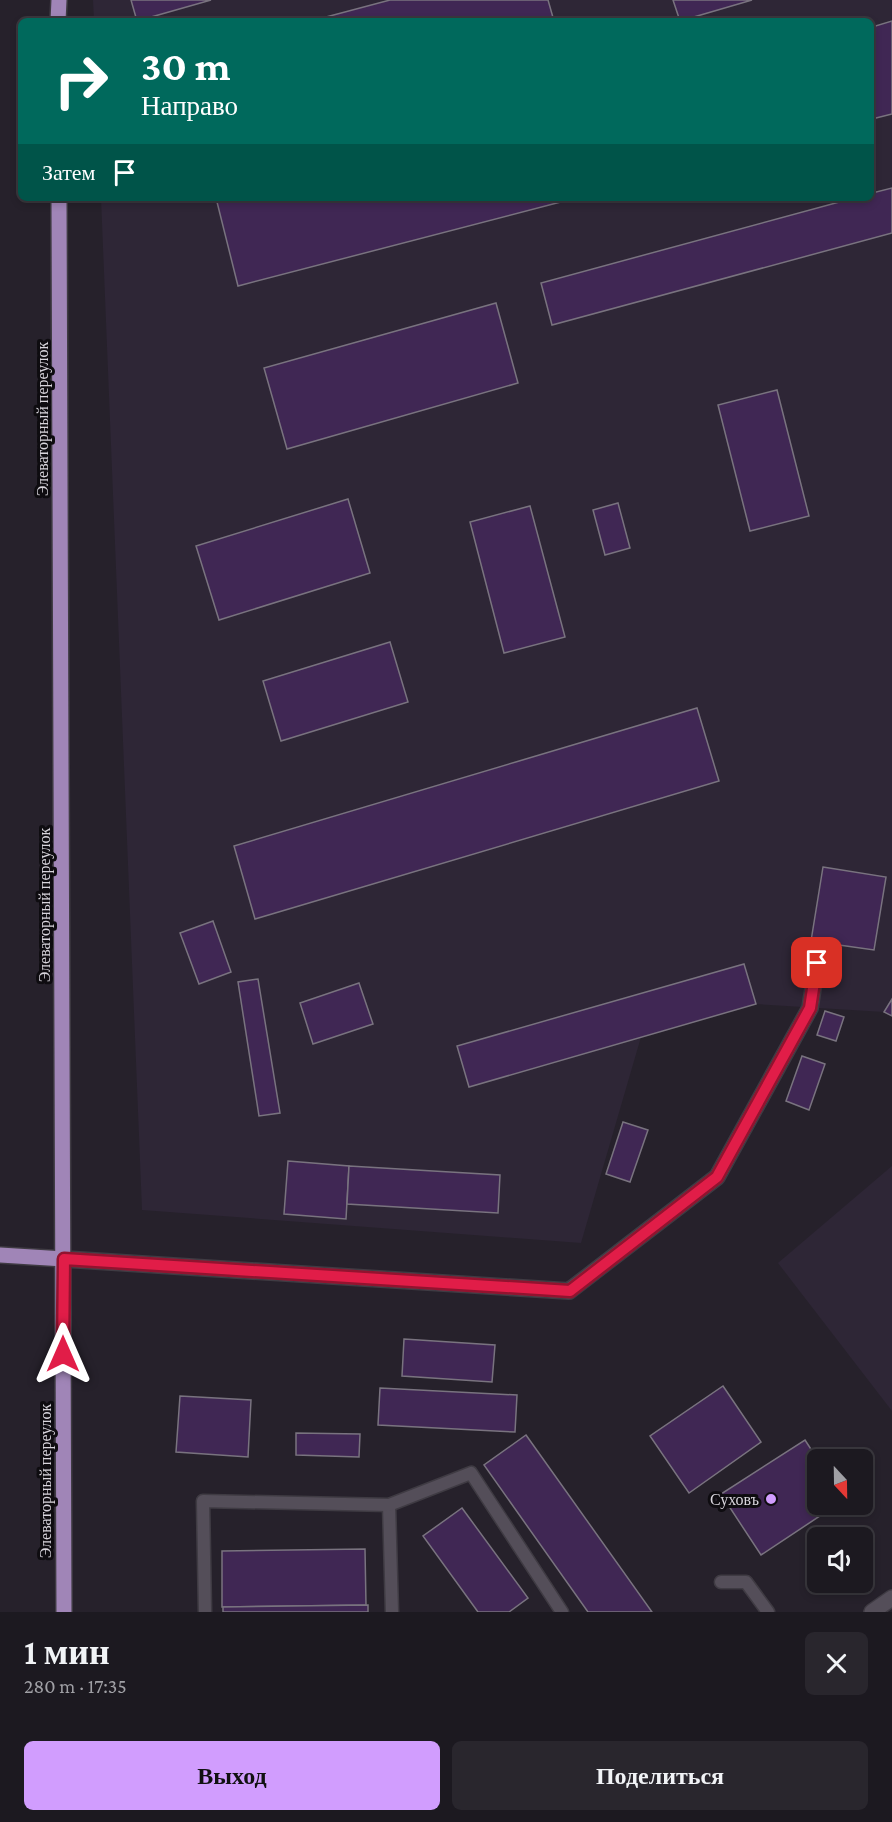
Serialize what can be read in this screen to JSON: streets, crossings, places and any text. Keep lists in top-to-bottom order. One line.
{"streets":{"main road":["Элеваторный переулок"]},"places":["Суховъ"],"north":"bottom","page":{"turn":["30 m","Направо"],"then":"Затем","heading":["1 мин","280 m · 17:35"],"buttons":["Выход","Поделиться"]}}
